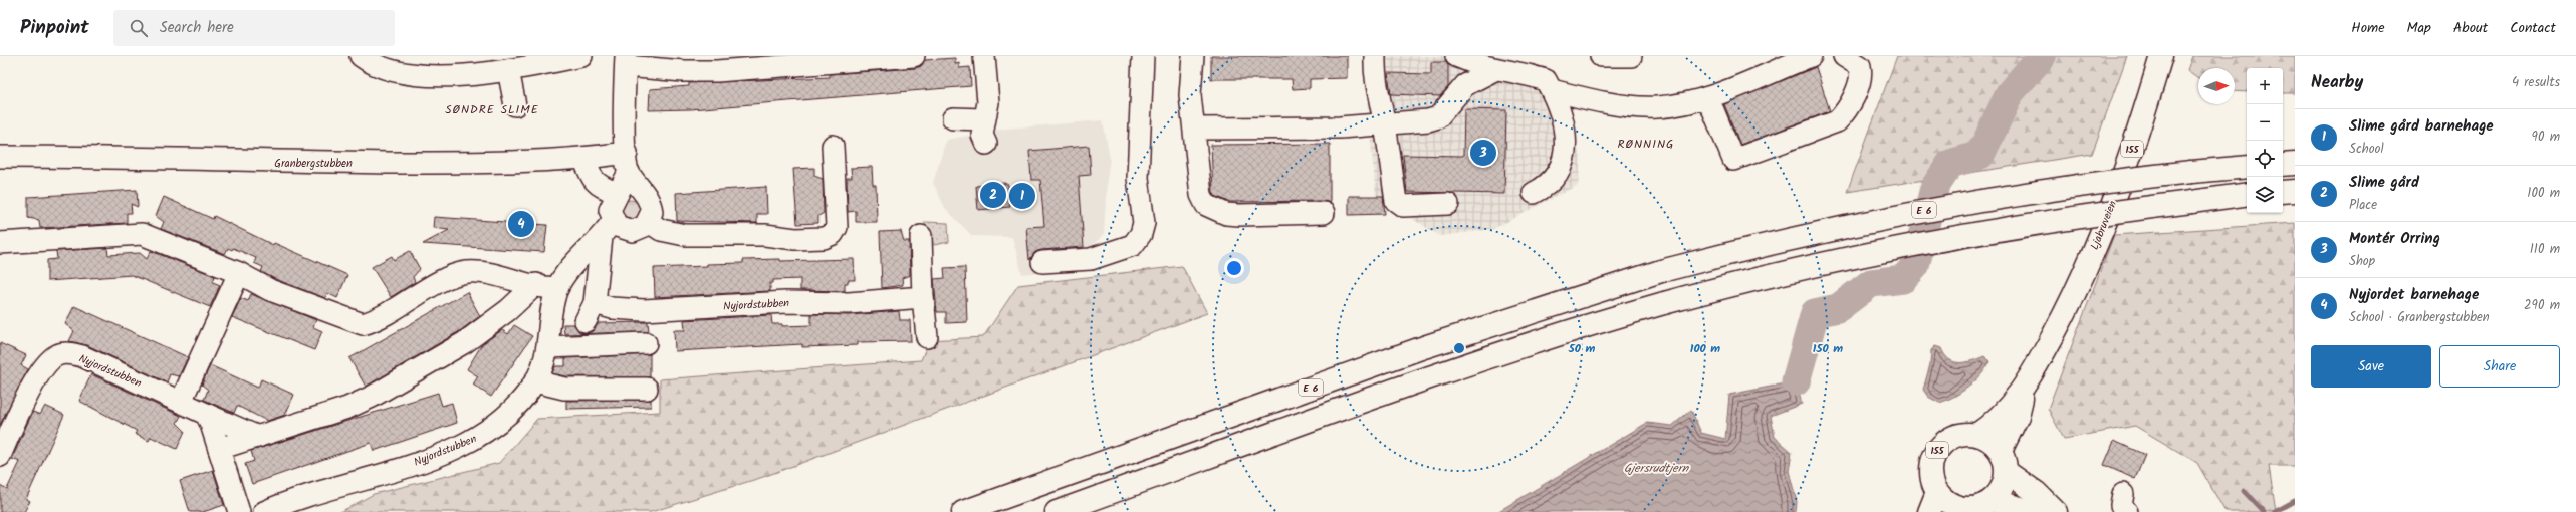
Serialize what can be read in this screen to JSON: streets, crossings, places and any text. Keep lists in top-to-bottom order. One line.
{"streets":{"main road":["155","E 6","Ljabruveien"],"street":["Granbergstubben","Nyjordstubben"]},"crossings":[["155","Ljabruveien"]],"districts":["SØNDRE SLIME","RØNNING"],"water":["Gjersrudtjern"],"north":"right","page":{"header":"Pinpoint","search":"Search here","nav":["Home","Map","About","Contact"],"heading":["Nearby","4 results"],"map_buttons":["+","−"],"list":[{"mark":"1","name":"Slime gård barnehage","note":"School","value":"90 m"},{"mark":"2","name":"Slime gård","note":"Place","value":"100 m"},{"mark":"3","name":"Montér Orring","note":"Shop","value":"110 m"},{"mark":"4","name":"Nyjordet barnehage","note":"School · Granbergstubben","value":"290 m"}],"pins":["3","2","1","4"],"buttons":["Save","Share"]},"rings":["50 m","100 m","150 m"]}
